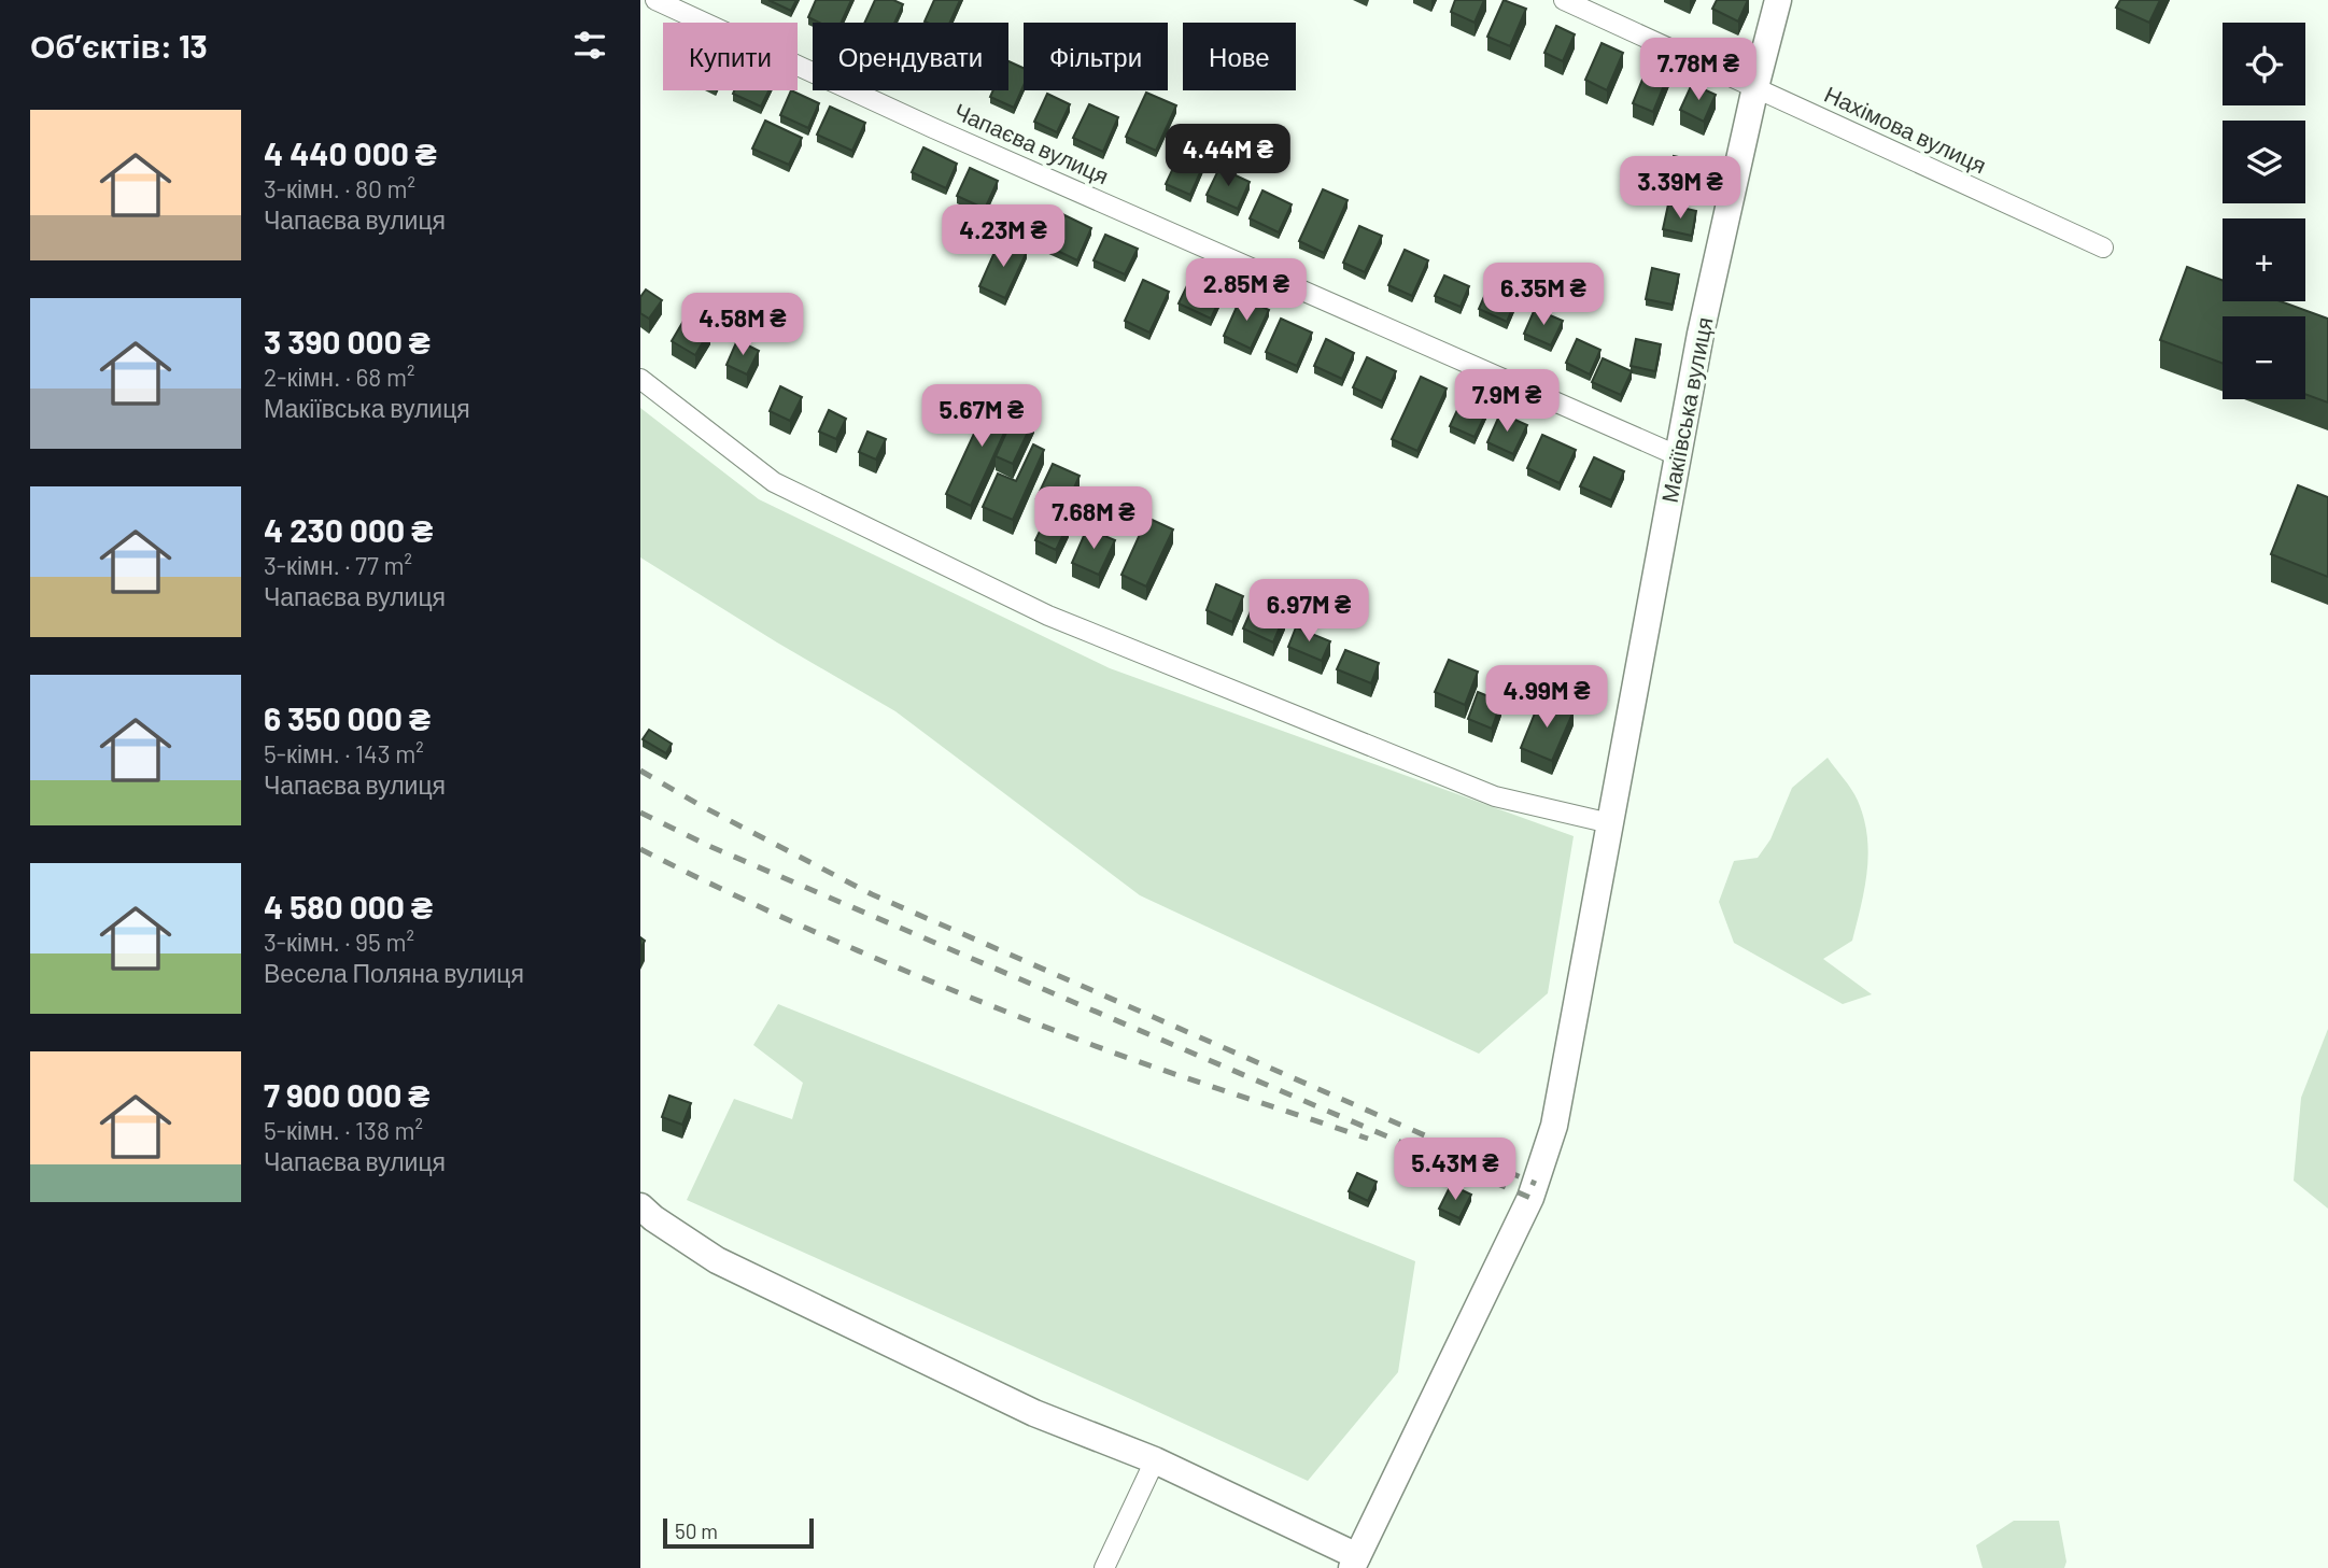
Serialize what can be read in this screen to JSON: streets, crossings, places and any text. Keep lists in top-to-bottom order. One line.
{"streets":{"main road":["Макіївська вулиця"],"street":["Нахімова вулиця","Чапаєва вулиця"]},"crossings":[["Нахімова вулиця","Макіївська вулиця"],["Чапаєва вулиця","Макіївська вулиця"]],"scale_bar":"50 m","page":{"heading":"Об’єктів: 13","map_buttons":["+","−"],"chip":["Купити","Орендувати","Фільтри","Нове"],"price":["7.78M ₴","4.44M ₴","3.39M ₴","4.23M ₴","2.85M ₴","6.35M ₴","4.58M ₴","7.9M ₴","5.67M ₴","7.68M ₴","6.97M ₴","4.99M ₴","5.43M ₴"],"list":[{"name":"4 440 000 ₴","note":"3-кімн. · 80 m² · Чапаєва вулиця"},{"name":"3 390 000 ₴","note":"2-кімн. · 68 m² · Макіївська вулиця"},{"name":"4 230 000 ₴","note":"3-кімн. · 77 m² · Чапаєва вулиця"},{"name":"6 350 000 ₴","note":"5-кімн. · 143 m² · Чапаєва вулиця"},{"name":"4 580 000 ₴","note":"3-кімн. · 95 m² · Весела Поляна вулиця"},{"name":"7 900 000 ₴","note":"5-кімн. · 138 m² · Чапаєва вулиця"}],"scale":"50 m"}}
